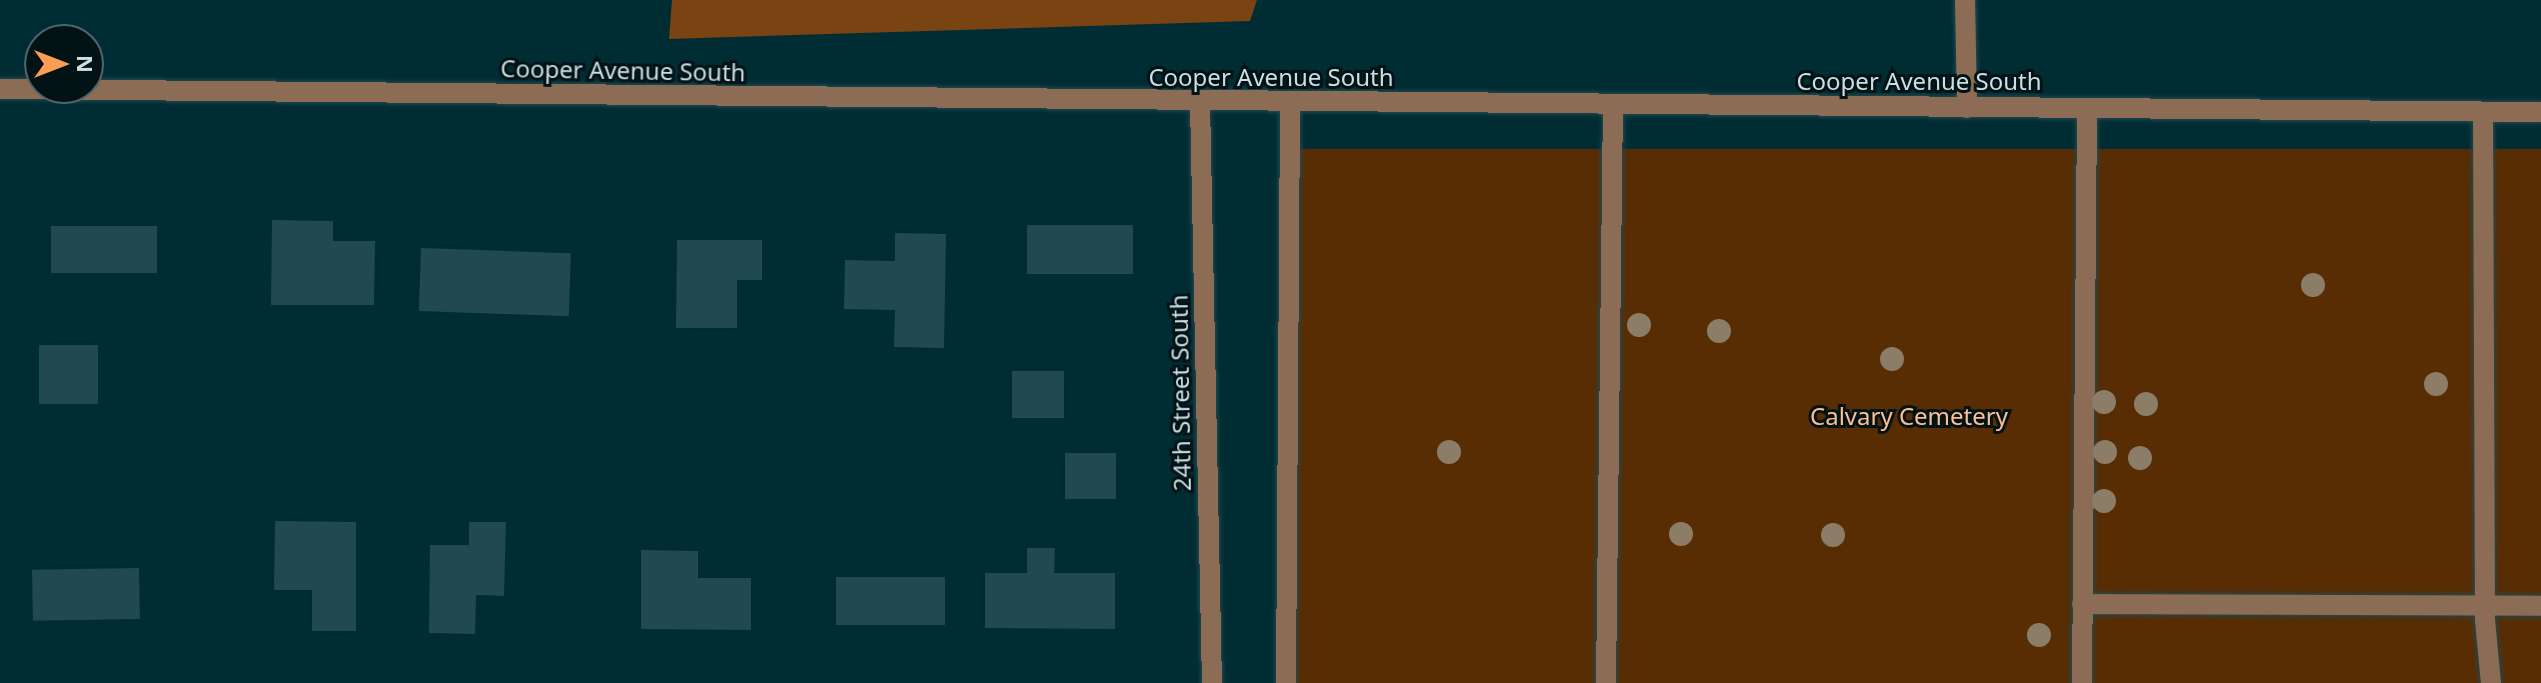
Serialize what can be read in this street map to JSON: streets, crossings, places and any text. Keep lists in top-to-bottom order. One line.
{"streets":{"street":["Cooper Avenue South","24th Street South"]},"crossings":[["Cooper Avenue South","24th Street South"]],"parks":["Calvary Cemetery"],"north":"right"}
